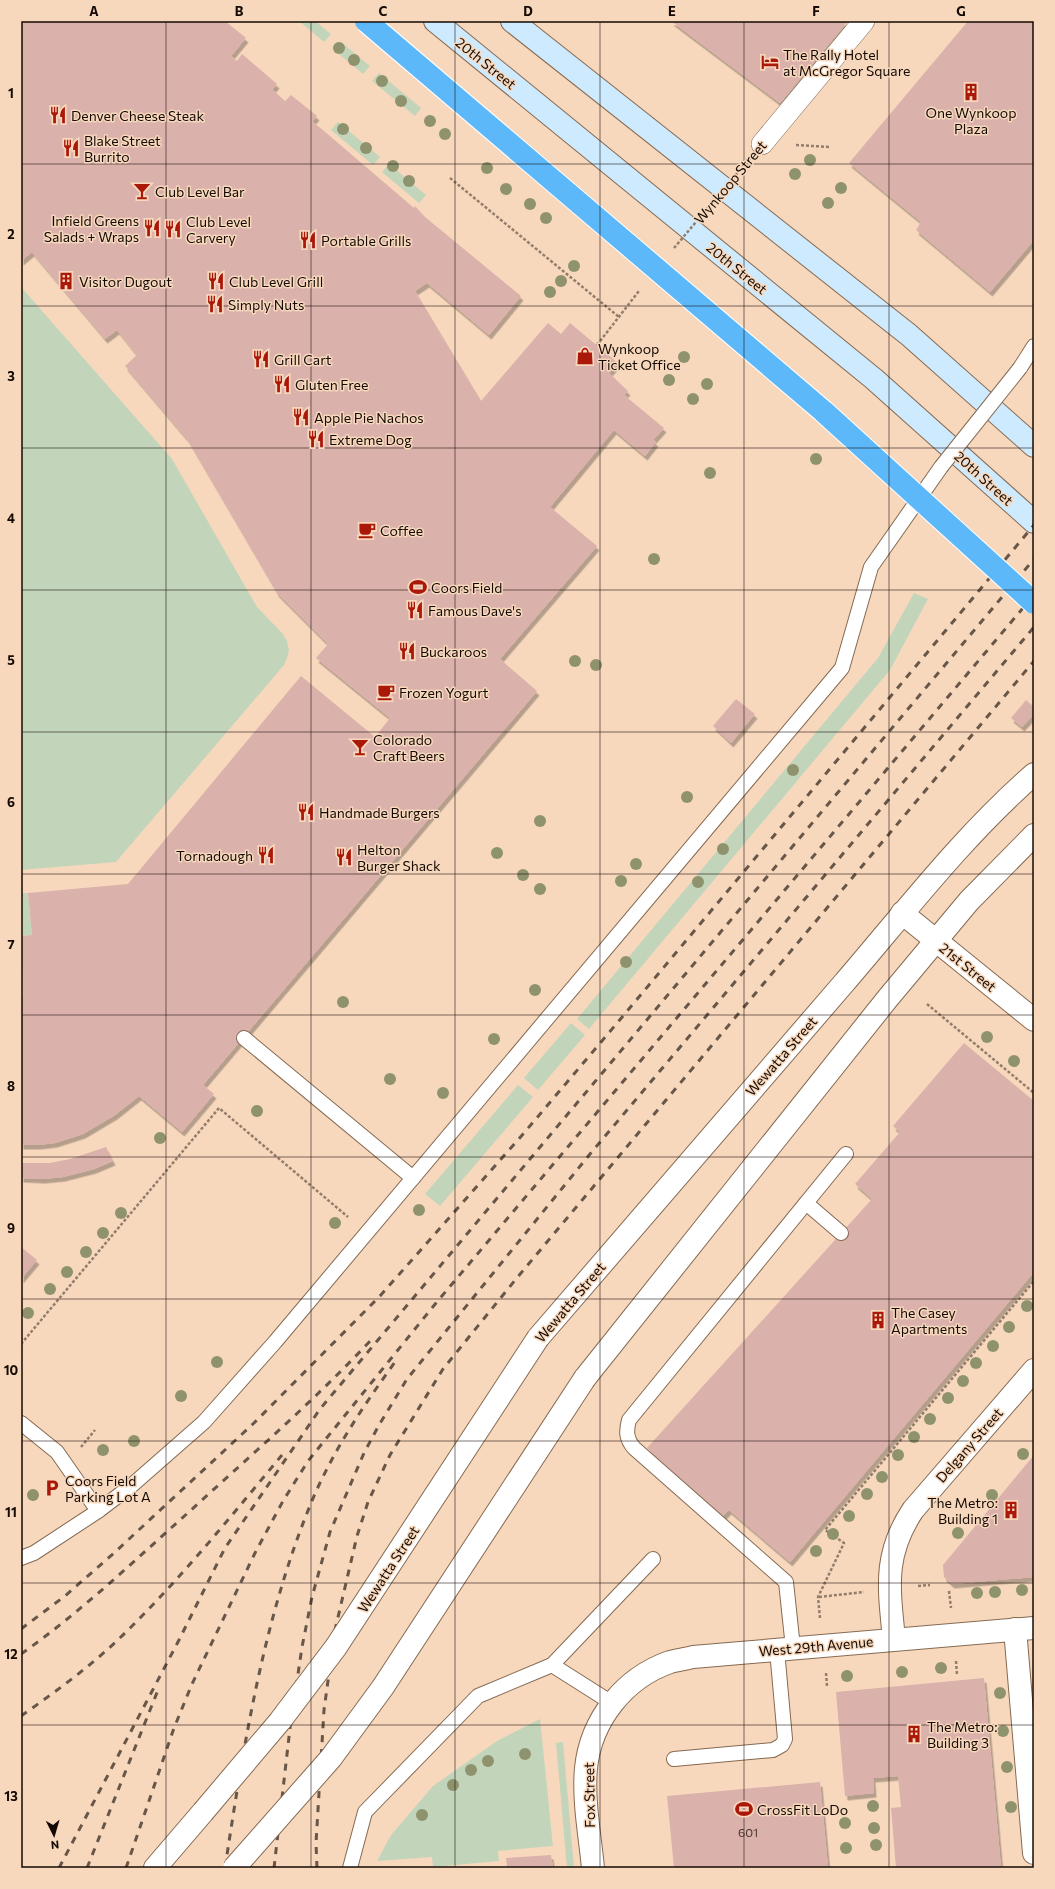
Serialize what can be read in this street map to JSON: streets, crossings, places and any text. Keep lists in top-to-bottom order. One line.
{"streets":{"main road":["20th Street"],"street":["Wynkoop Street","21st Street","Wewatta Street","Delgany Street","West 29th Avenue","Fox Street"]},"crossings":[["21st Street","Wewatta Street"],["Delgany Street","West 29th Avenue"],["West 29th Avenue","Fox Street"]],"places":{"hotel":["The Rally Hotel at McGregor Square"],"building":["One Wynkoop Plaza","Visitor Dugout","The Casey Apartments","The Metro: Building 1","The Metro: Building 3"],"restaurant":["Denver Cheese Steak","Blake Street Burrito","Infield Greens Salads + Wraps","Club Level Carvery","Portable Grills","Club Level Grill","Simply Nuts","Grill Cart","Gluten Free","Apple Pie Nachos","Extreme Dog","Famous Dave's","Buckaroos","Handmade Burgers","Tornadough","Helton Burger Shack"],"bar":["Club Level Bar","Colorado Craft Beers"],"shop":["Wynkoop Ticket Office"],"cafe":["Coffee","Frozen Yogurt"],"sports":["Coors Field","CrossFit LoDo"],"parking":["Coors Field Parking Lot A"]},"house_numbers":["601"],"north":"bottom","grid":{"columns":["A","B","C","D","E","F","G"],"rows":["1","2","3","4","5","6","7","8","9","10","11","12","13"]}}
